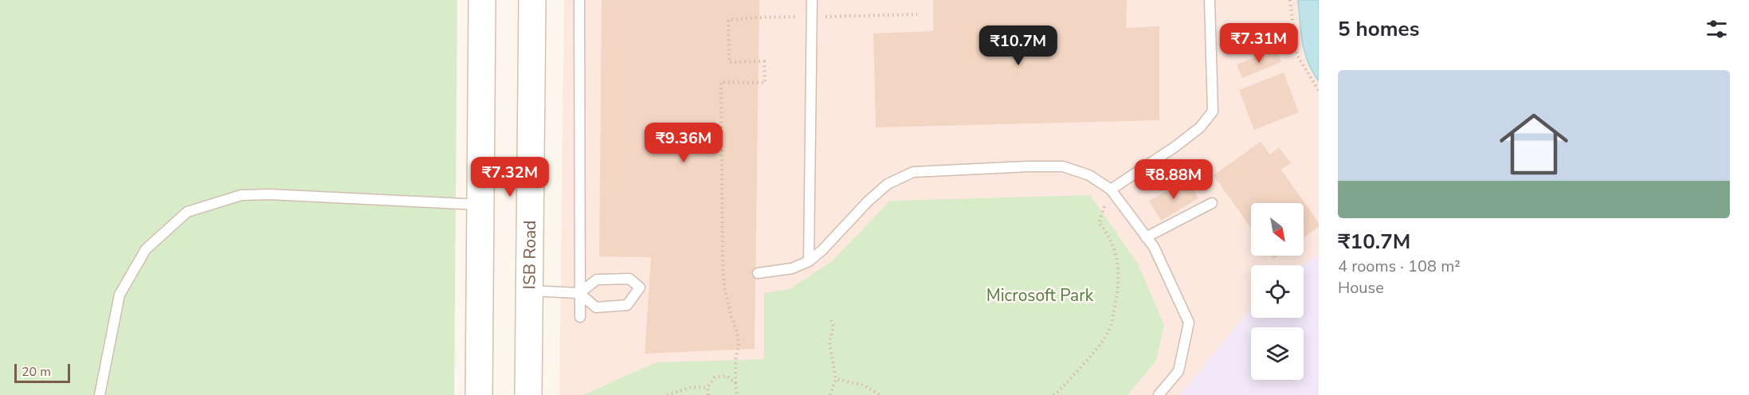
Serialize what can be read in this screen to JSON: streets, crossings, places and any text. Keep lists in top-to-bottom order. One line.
{"streets":{"main road":["ISB Road"]},"parks":["Microsoft Park"],"scale_bar":"20 m","north":"bottom right","page":{"heading":"5 homes","price":["₹7.31M","₹10.7M","₹9.36M","₹7.32M","₹8.88M"],"list":[{"name":"₹10.7M","note":"4 rooms · 108 m² · House"}],"scale":"20 m"}}
